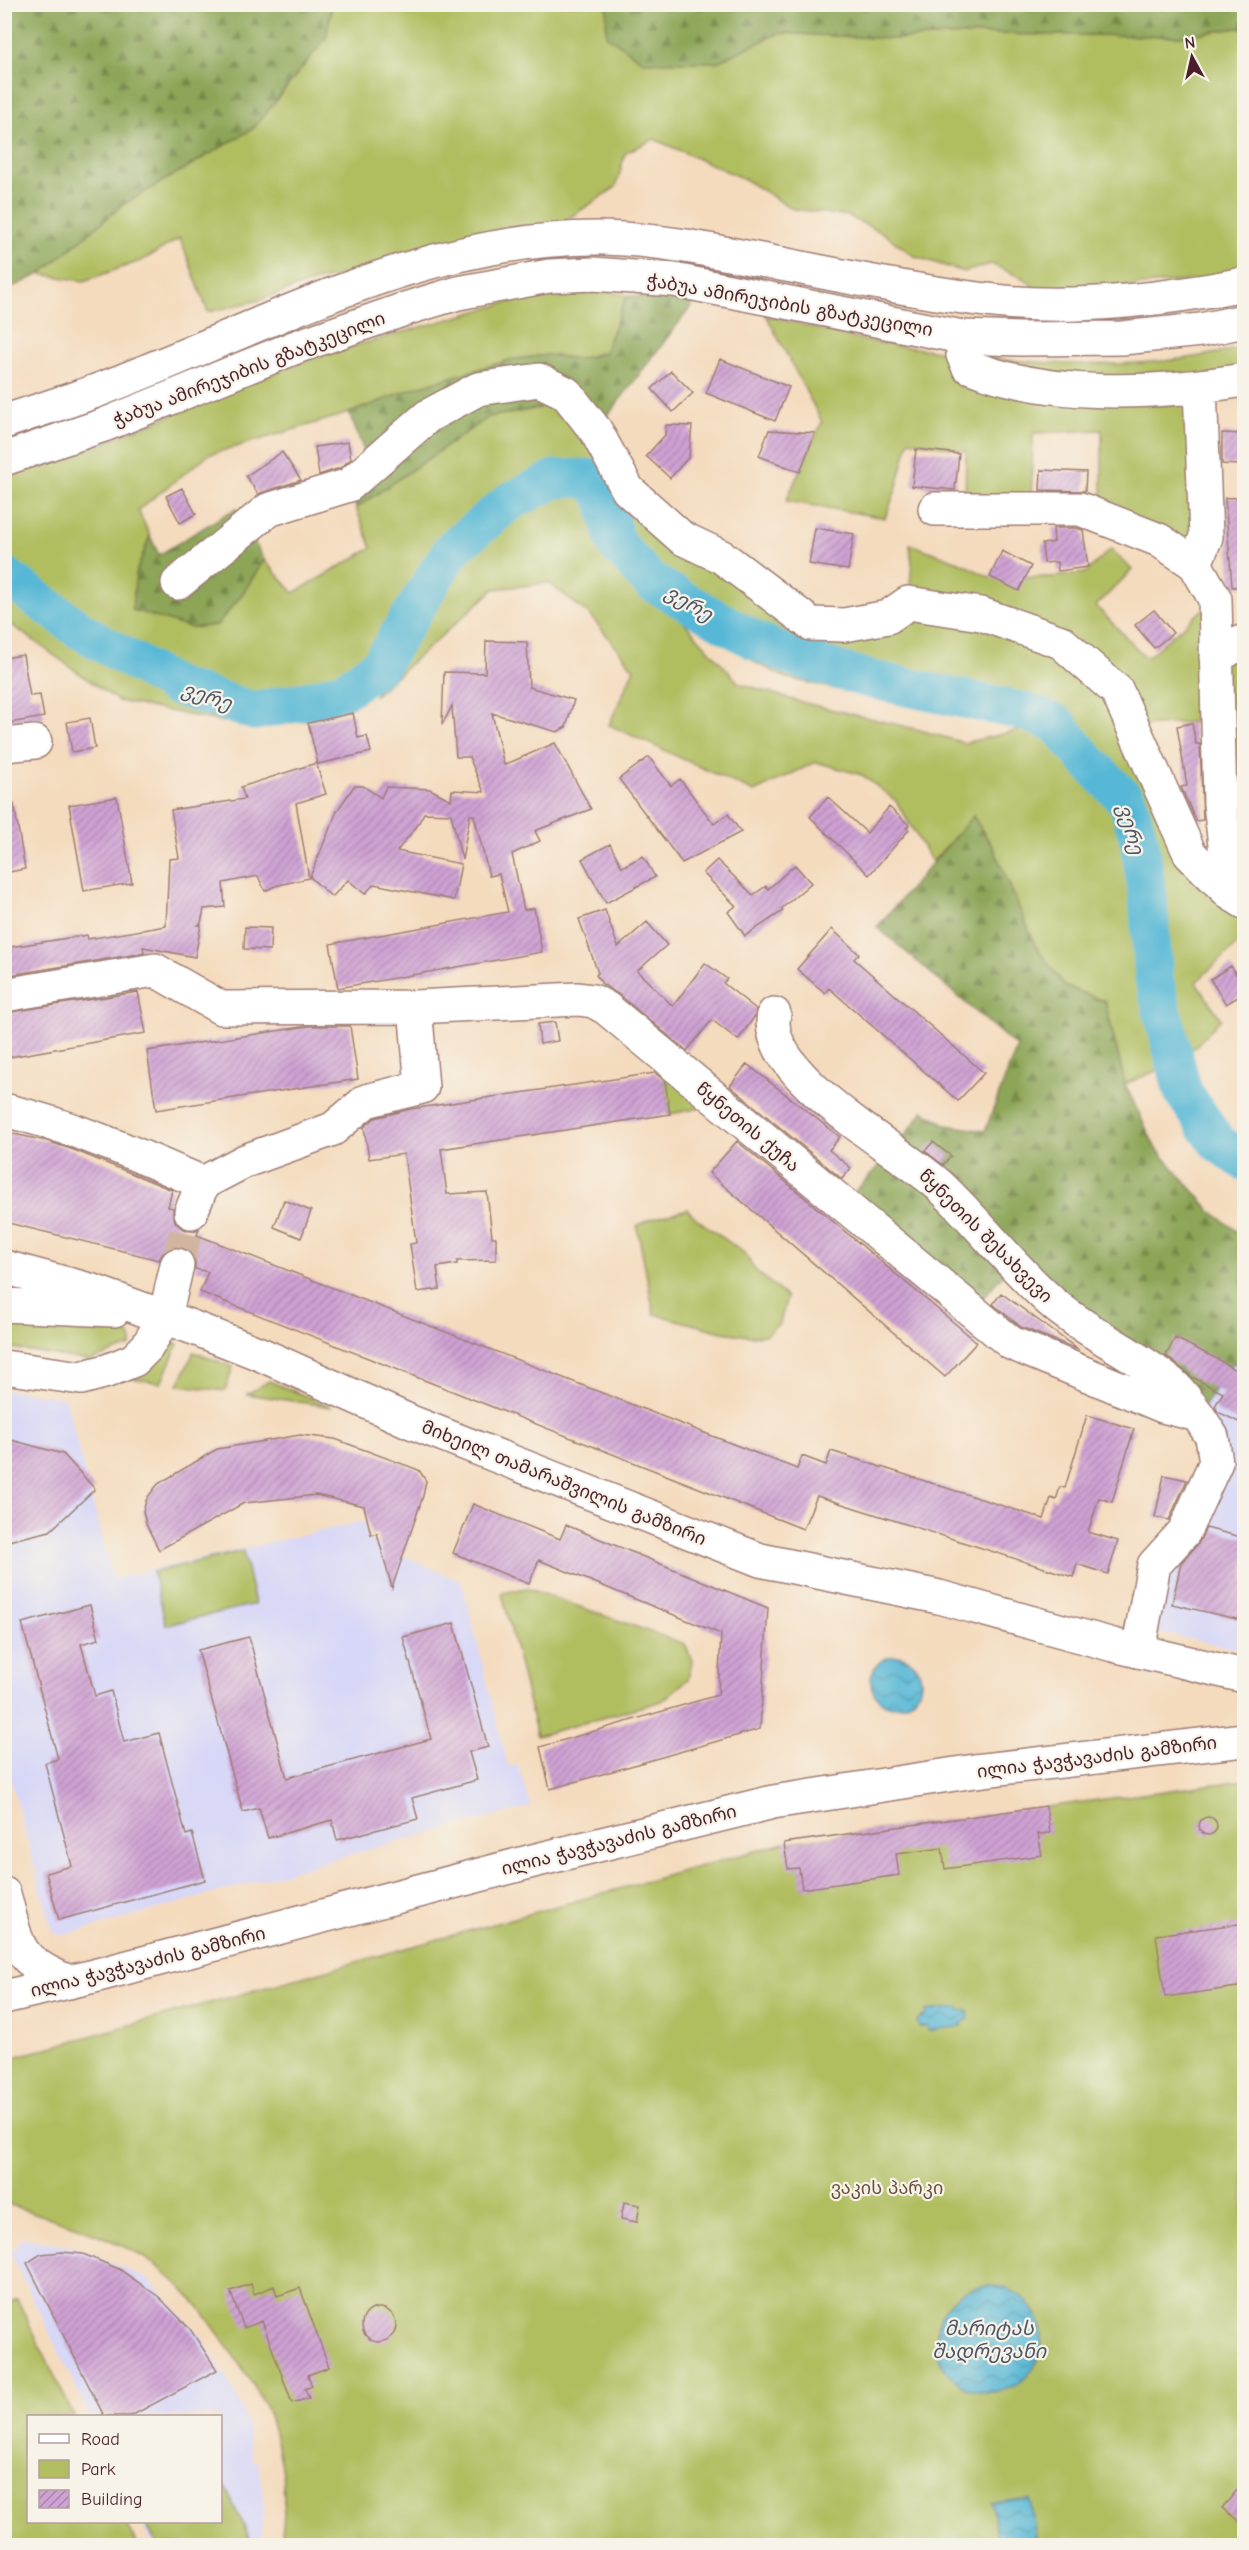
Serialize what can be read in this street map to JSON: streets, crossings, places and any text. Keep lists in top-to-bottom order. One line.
{"streets":{"main road":["ჭაბუა ამირეჯიბის გზატკეცილი","წყნეთის ქუჩა","წყნეთის შესახვევი","მიხეილ თამარაშვილის გამზირი","ილია ჭავჭავაძის გამზირი"]},"crossings":[["წყნეთის ქუჩა","წყნეთის შესახვევი"]],"water":["ვერე","მარიტას შადრევანი"],"parks":["ვაკის პარკი"],"legend":["Road","Park","Building"],"north":"top"}
